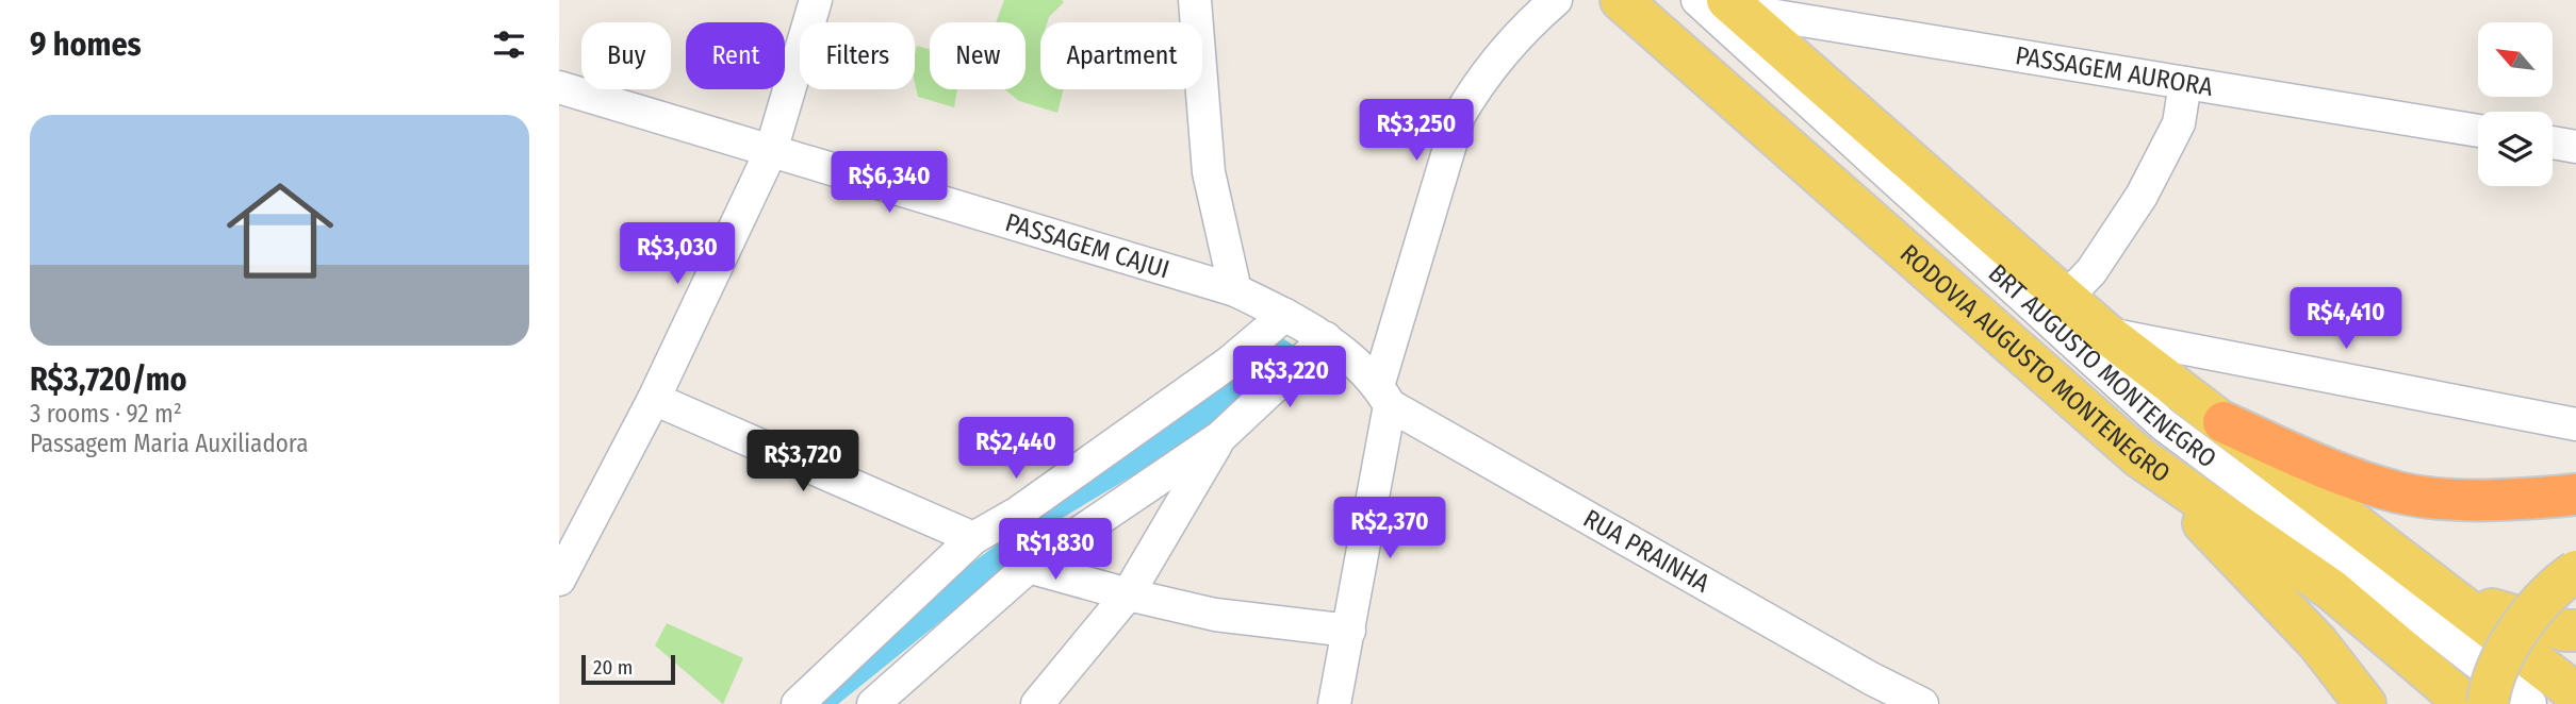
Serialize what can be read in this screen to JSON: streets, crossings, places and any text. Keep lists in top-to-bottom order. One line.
{"streets":{"main road":["RODOVIA AUGUSTO MONTENEGRO"],"street":["PASSAGEM AURORA","PASSAGEM CAJUI","BRT AUGUSTO MONTENEGRO","RUA PRAINHA"]},"crossings":[["PASSAGEM CAJUI","RUA PRAINHA"]],"scale_bar":"20 m","north":"top left","page":{"heading":"9 homes","chip":["Buy","Rent","Filters","New","Apartment"],"list":[{"name":"R$3,720/mo","note":"3 rooms · 92 m² · Passagem Maria Auxiliadora"}],"price":["R$3,250","R$6,340","R$3,030","R$4,410","R$3,220","R$2,440","R$3,720","R$2,370","R$1,830"],"scale":"20 m"}}
